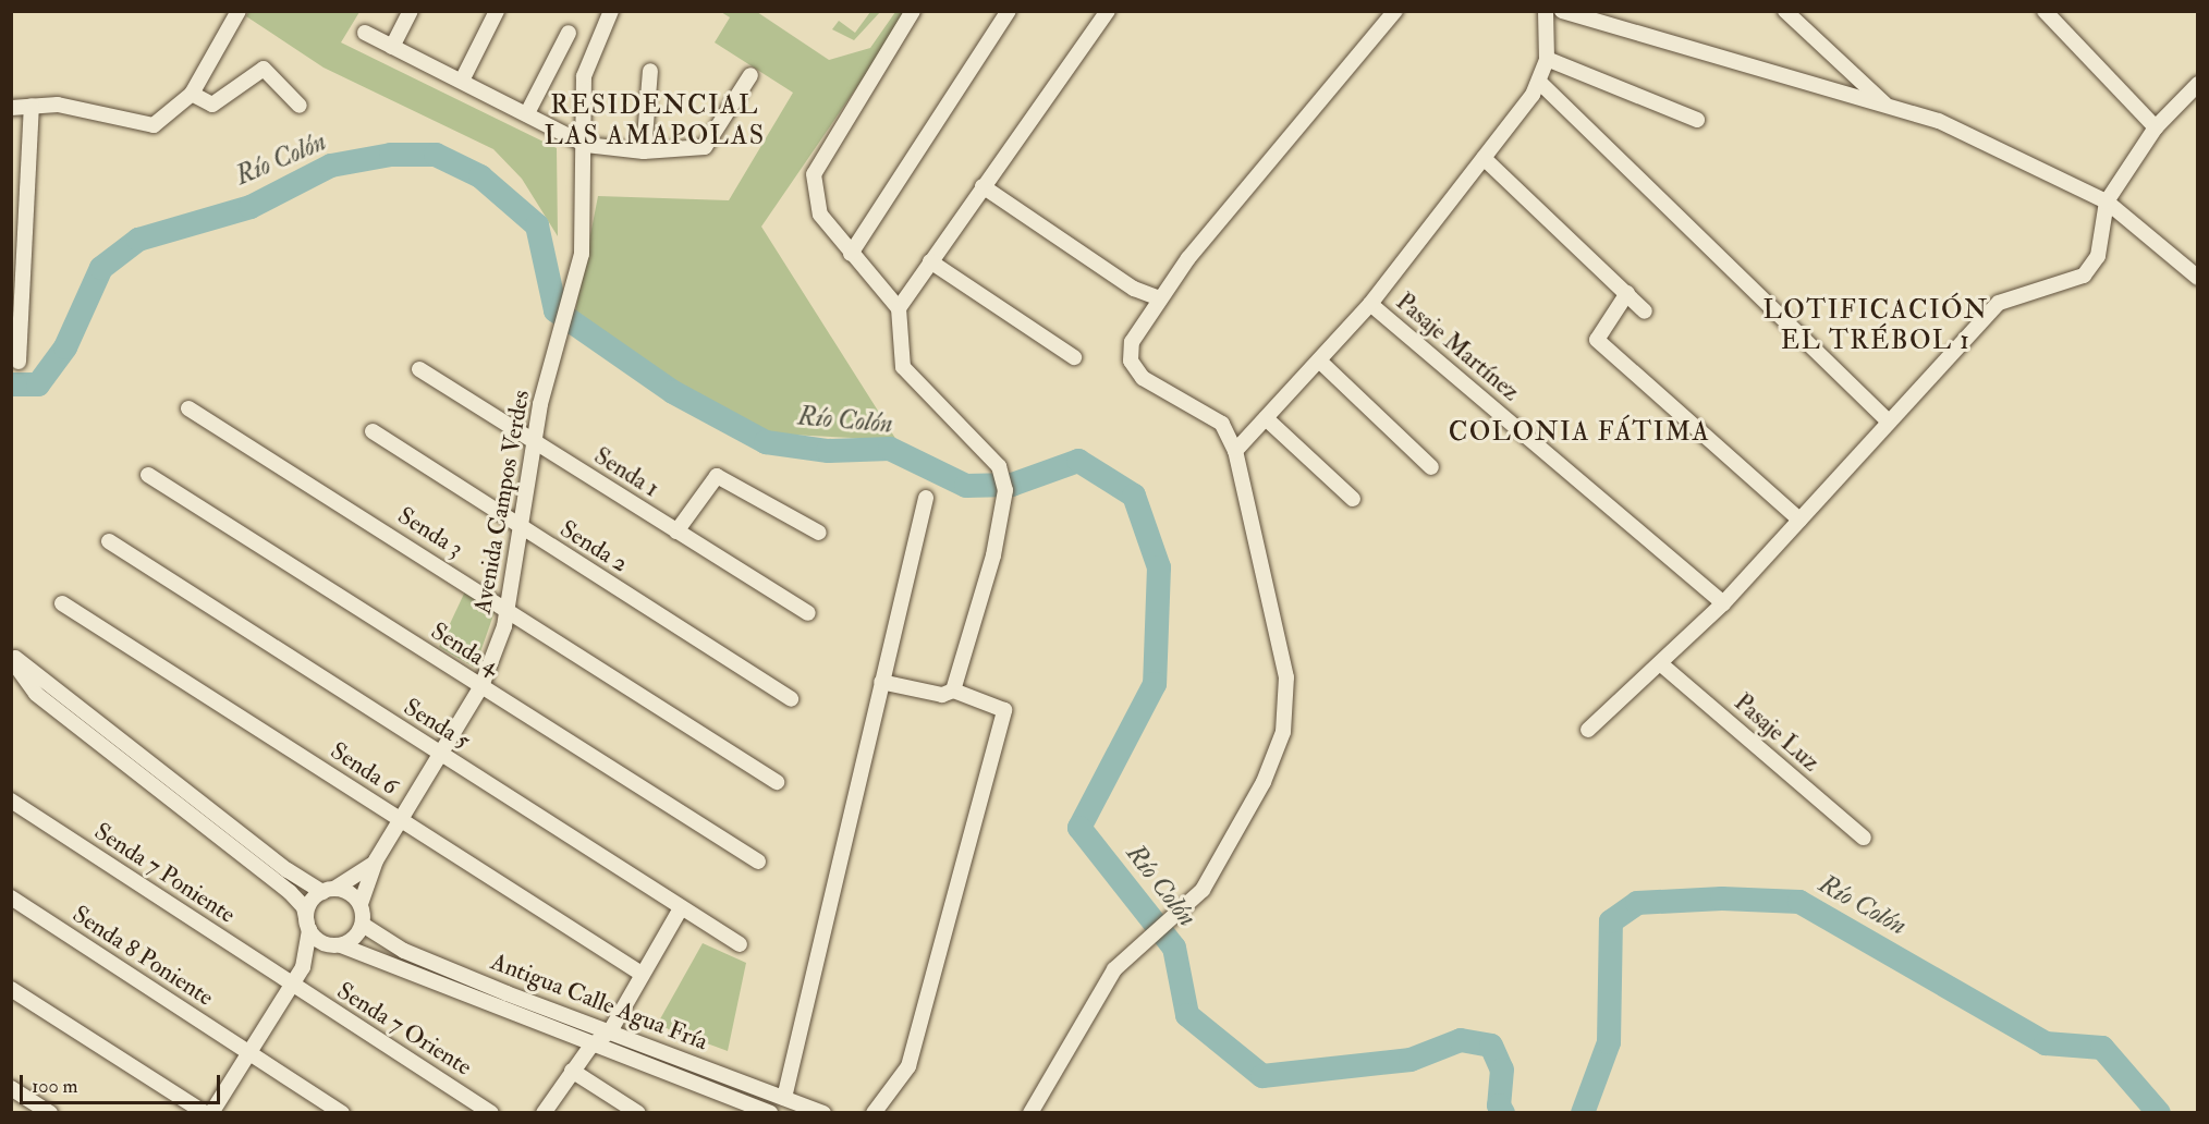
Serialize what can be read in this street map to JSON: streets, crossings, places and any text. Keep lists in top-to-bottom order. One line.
{"streets":{"street":["Pasaje Martínez","Senda 1","Avenida Campos Verdes","Senda 3","Senda 2","Senda 4","Senda 5","Pasaje Luz","Senda 6","Senda 7 Poniente","Senda 8 Poniente","Antigua Calle Agua Fría","Senda 7 Oriente"]},"crossings":[["Senda 1","Avenida Campos Verdes"],["Avenida Campos Verdes","Senda 3"],["Avenida Campos Verdes","Senda 2"],["Avenida Campos Verdes","Senda 4"],["Avenida Campos Verdes","Senda 5"],["Avenida Campos Verdes","Senda 6"],["Avenida Campos Verdes","Antigua Calle Agua Fría"],["Senda 7 Poniente","Senda 7 Oriente"]],"districts":["RESIDENCIAL LAS AMAPOLAS","LOTIFICACIÓN EL TRÉBOL 1","COLONIA FÁTIMA"],"water":["Río Colón"],"scale_bar":"100 m"}
